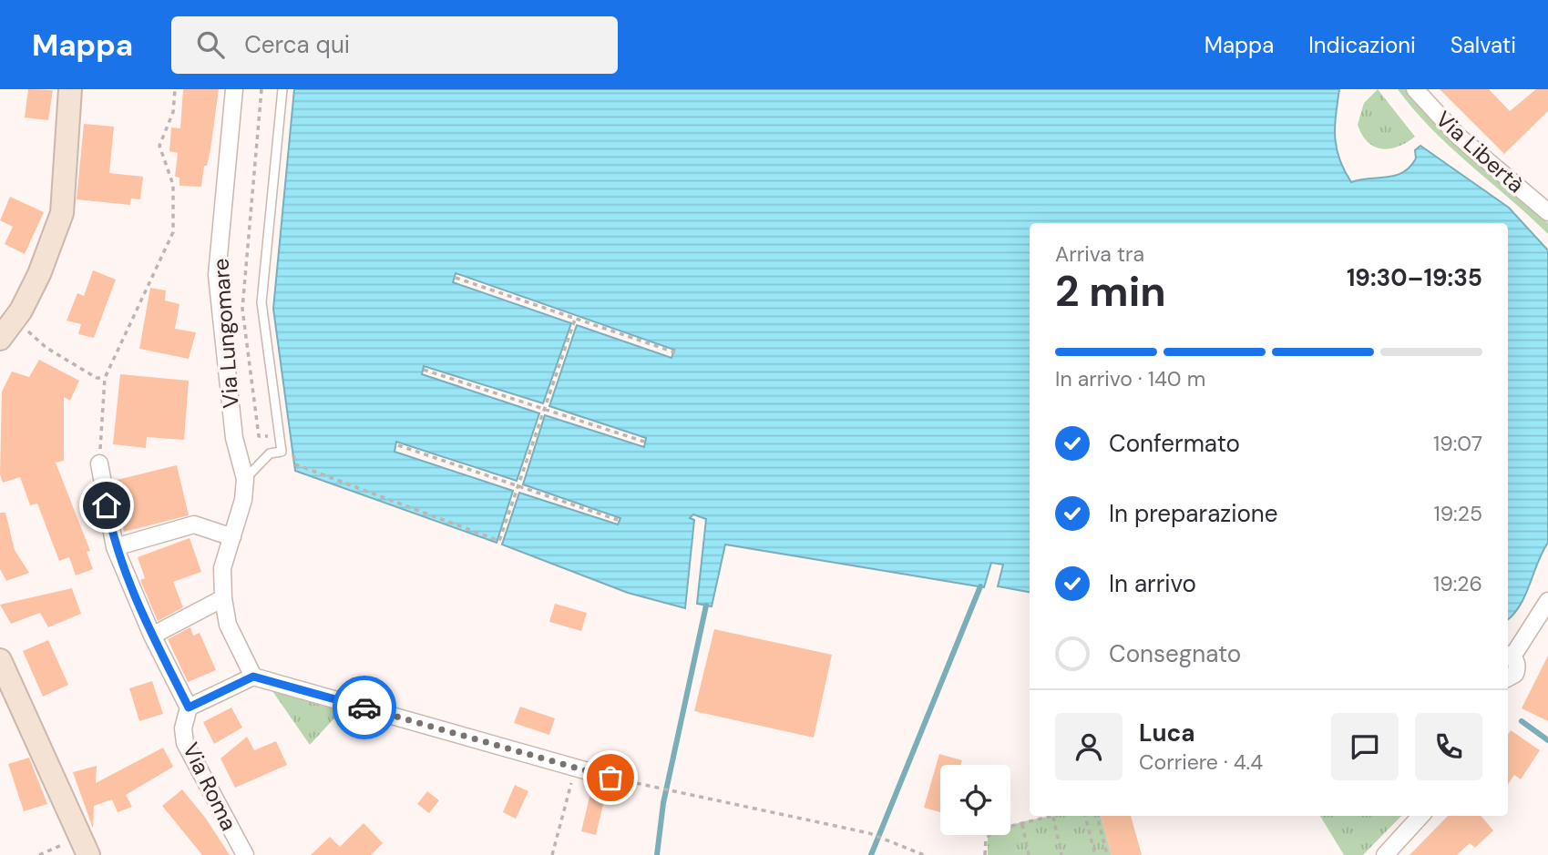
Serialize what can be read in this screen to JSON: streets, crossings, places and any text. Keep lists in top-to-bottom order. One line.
{"streets":{"street":["Via Libertà","Via Lungomare","Via Roma"]},"page":{"header":"Mappa","search":"Cerca qui","nav":["Mappa","Indicazioni","Salvati"],"heading":["2 min","Arriva tra","19:30–19:35"],"panel":["Luca","Corriere · 4.4"],"bar":"In arrivo · 140 m","list":[["Confermato","19:07"],["In preparazione","19:25"],["In arrivo","19:26"],"Consegnato"]}}
